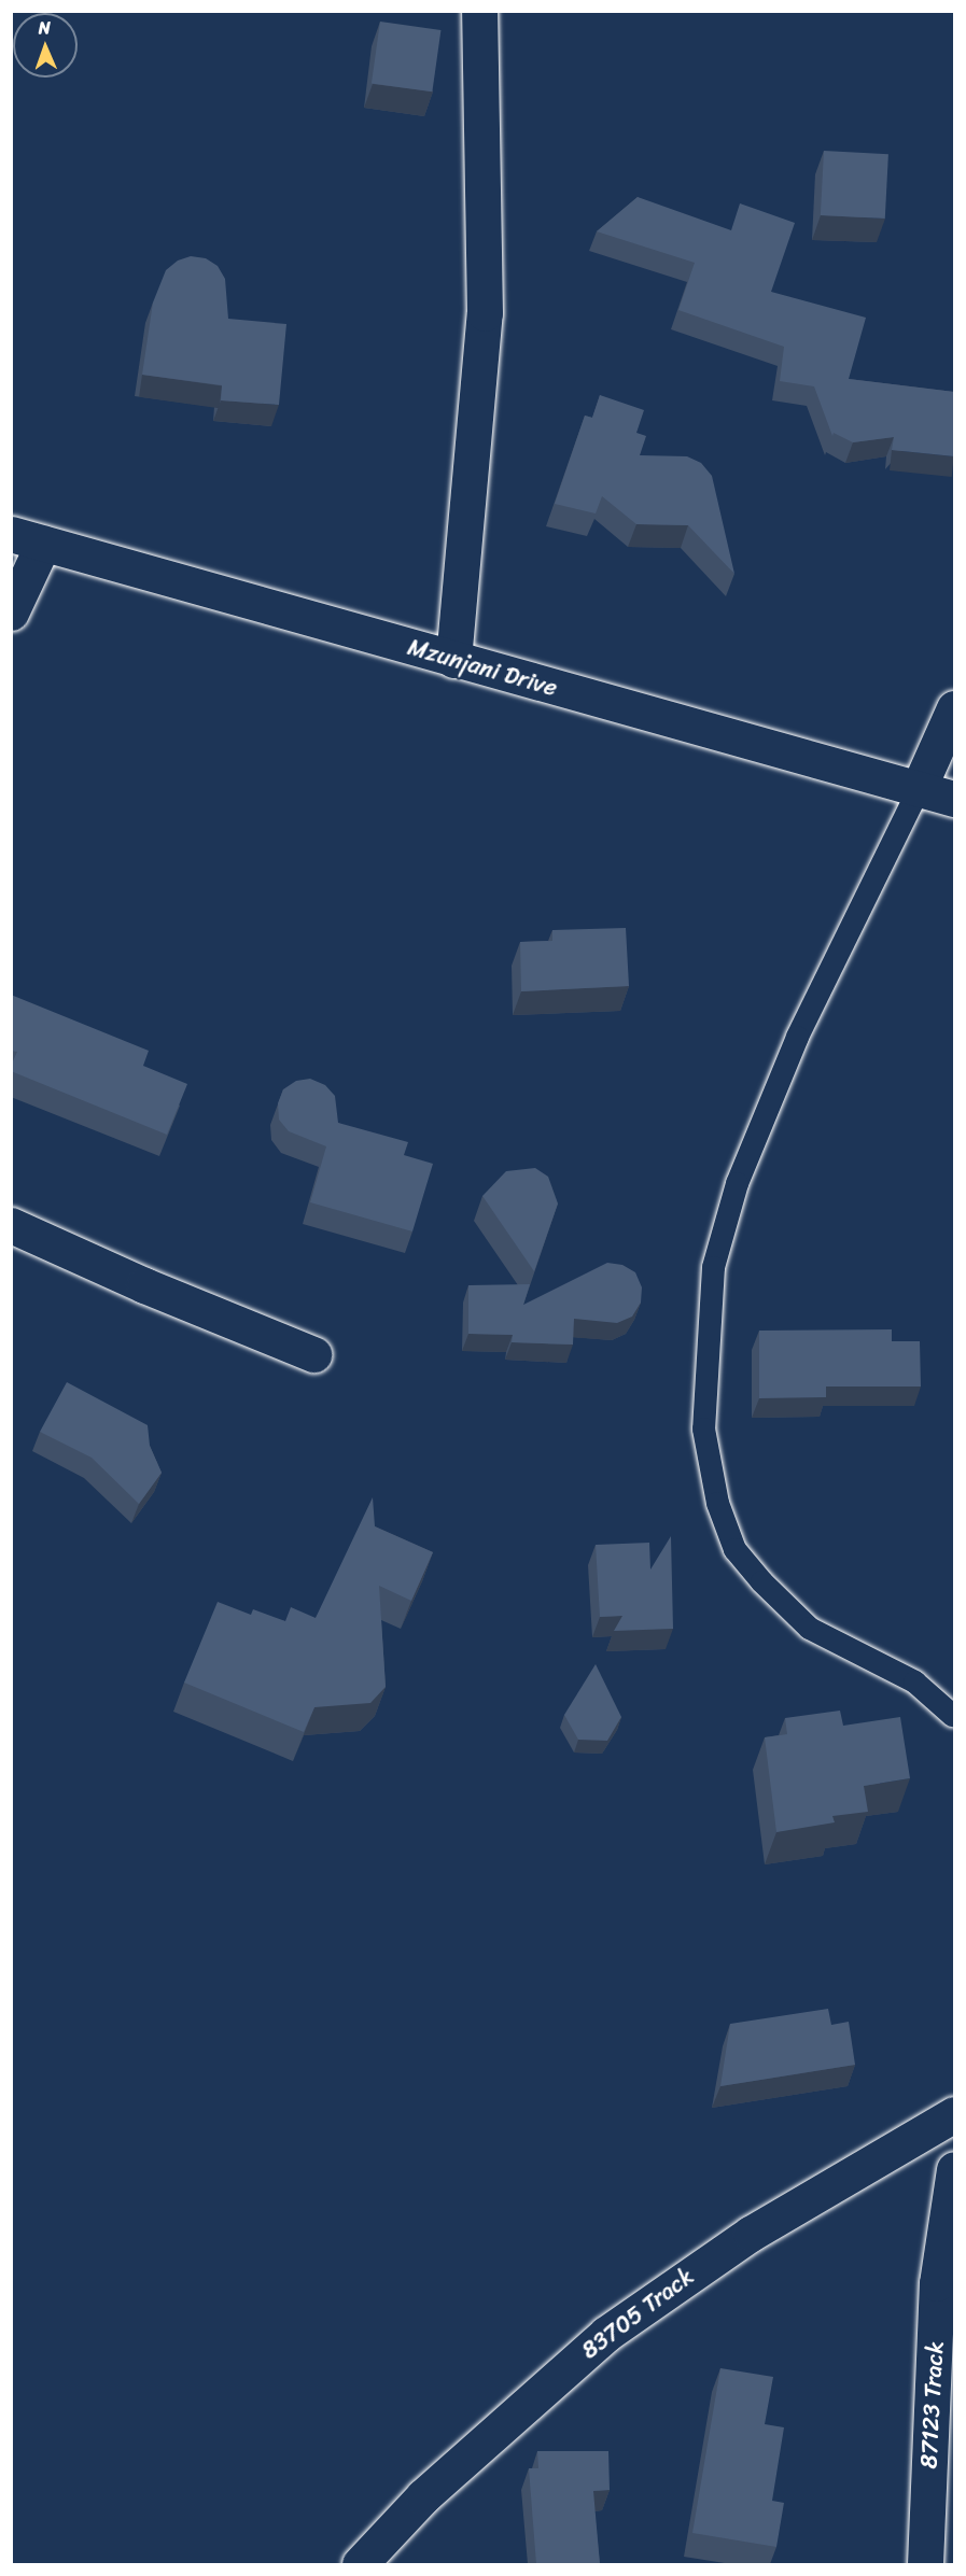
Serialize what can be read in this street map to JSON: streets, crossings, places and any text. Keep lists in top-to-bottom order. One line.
{"streets":{"street":["Mzunjani Drive","83705 Track","87123 Track"]},"north":"top"}
